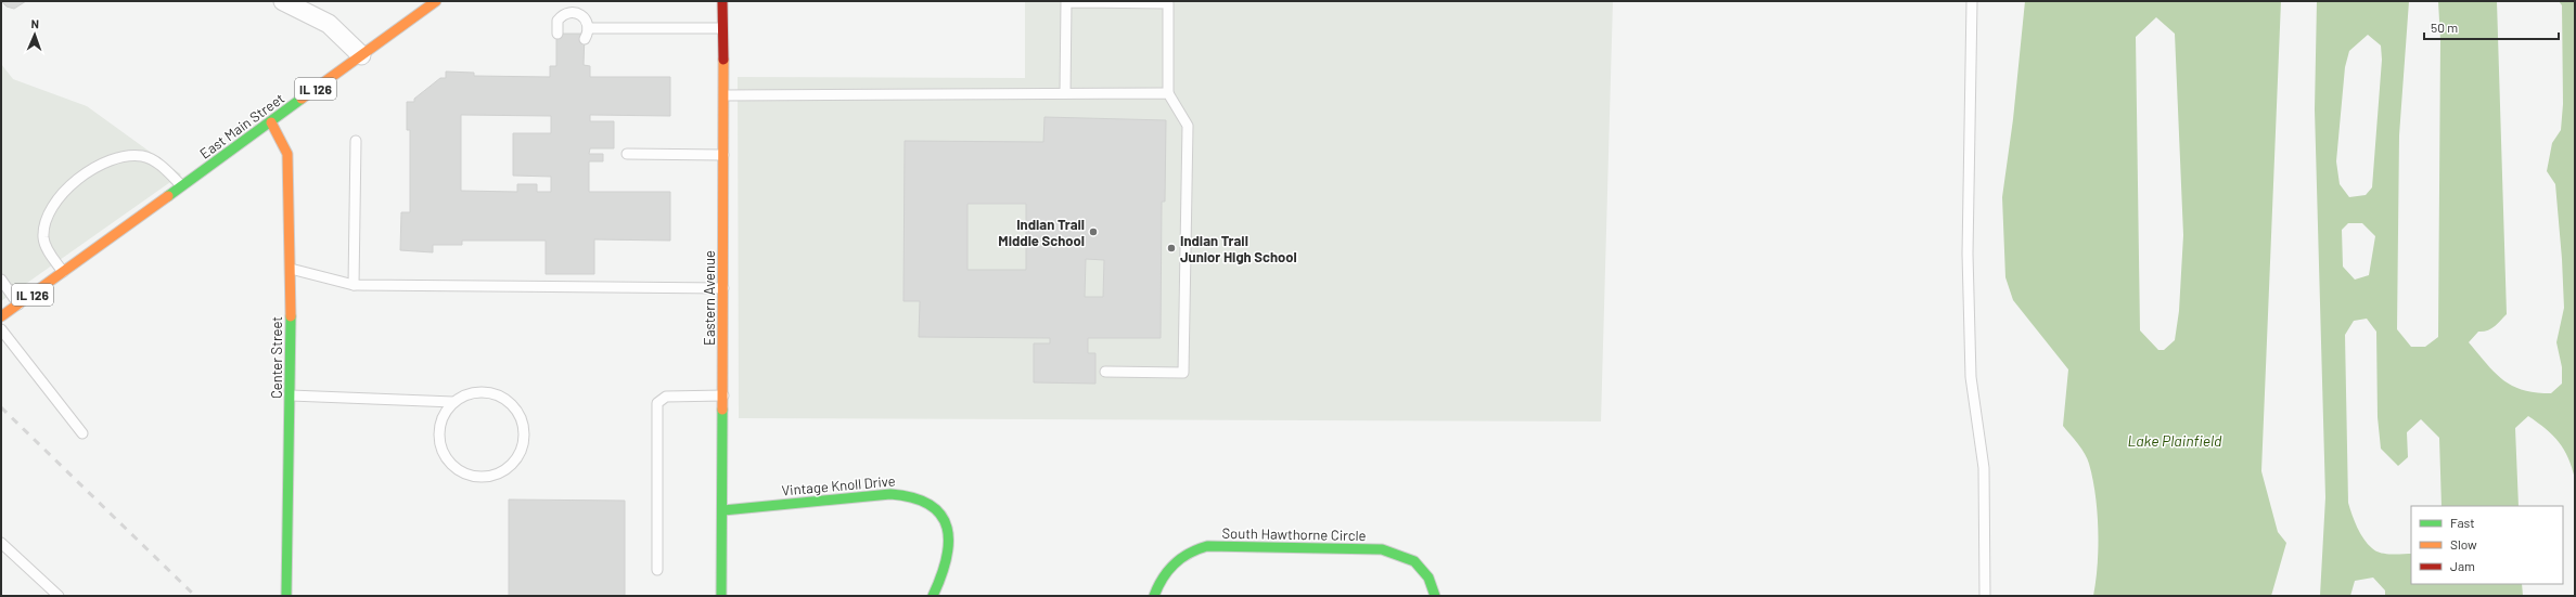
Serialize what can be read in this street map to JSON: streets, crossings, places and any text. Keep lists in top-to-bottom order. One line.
{"streets":{"street":["IL 126","East Main Street","Eastern Avenue","Center Street","Vintage Knoll Drive","South Hawthorne Circle"]},"crossings":[["IL 126","East Main Street"],["East Main Street","Center Street"],["Eastern Avenue","Vintage Knoll Drive"]],"water":["Lake Plainfield"],"places":["Indian Trail Middle School","Indian Trail Junior High School"],"legend":["Fast","Slow","Jam"],"scale_bar":"50 m","north":"top"}
